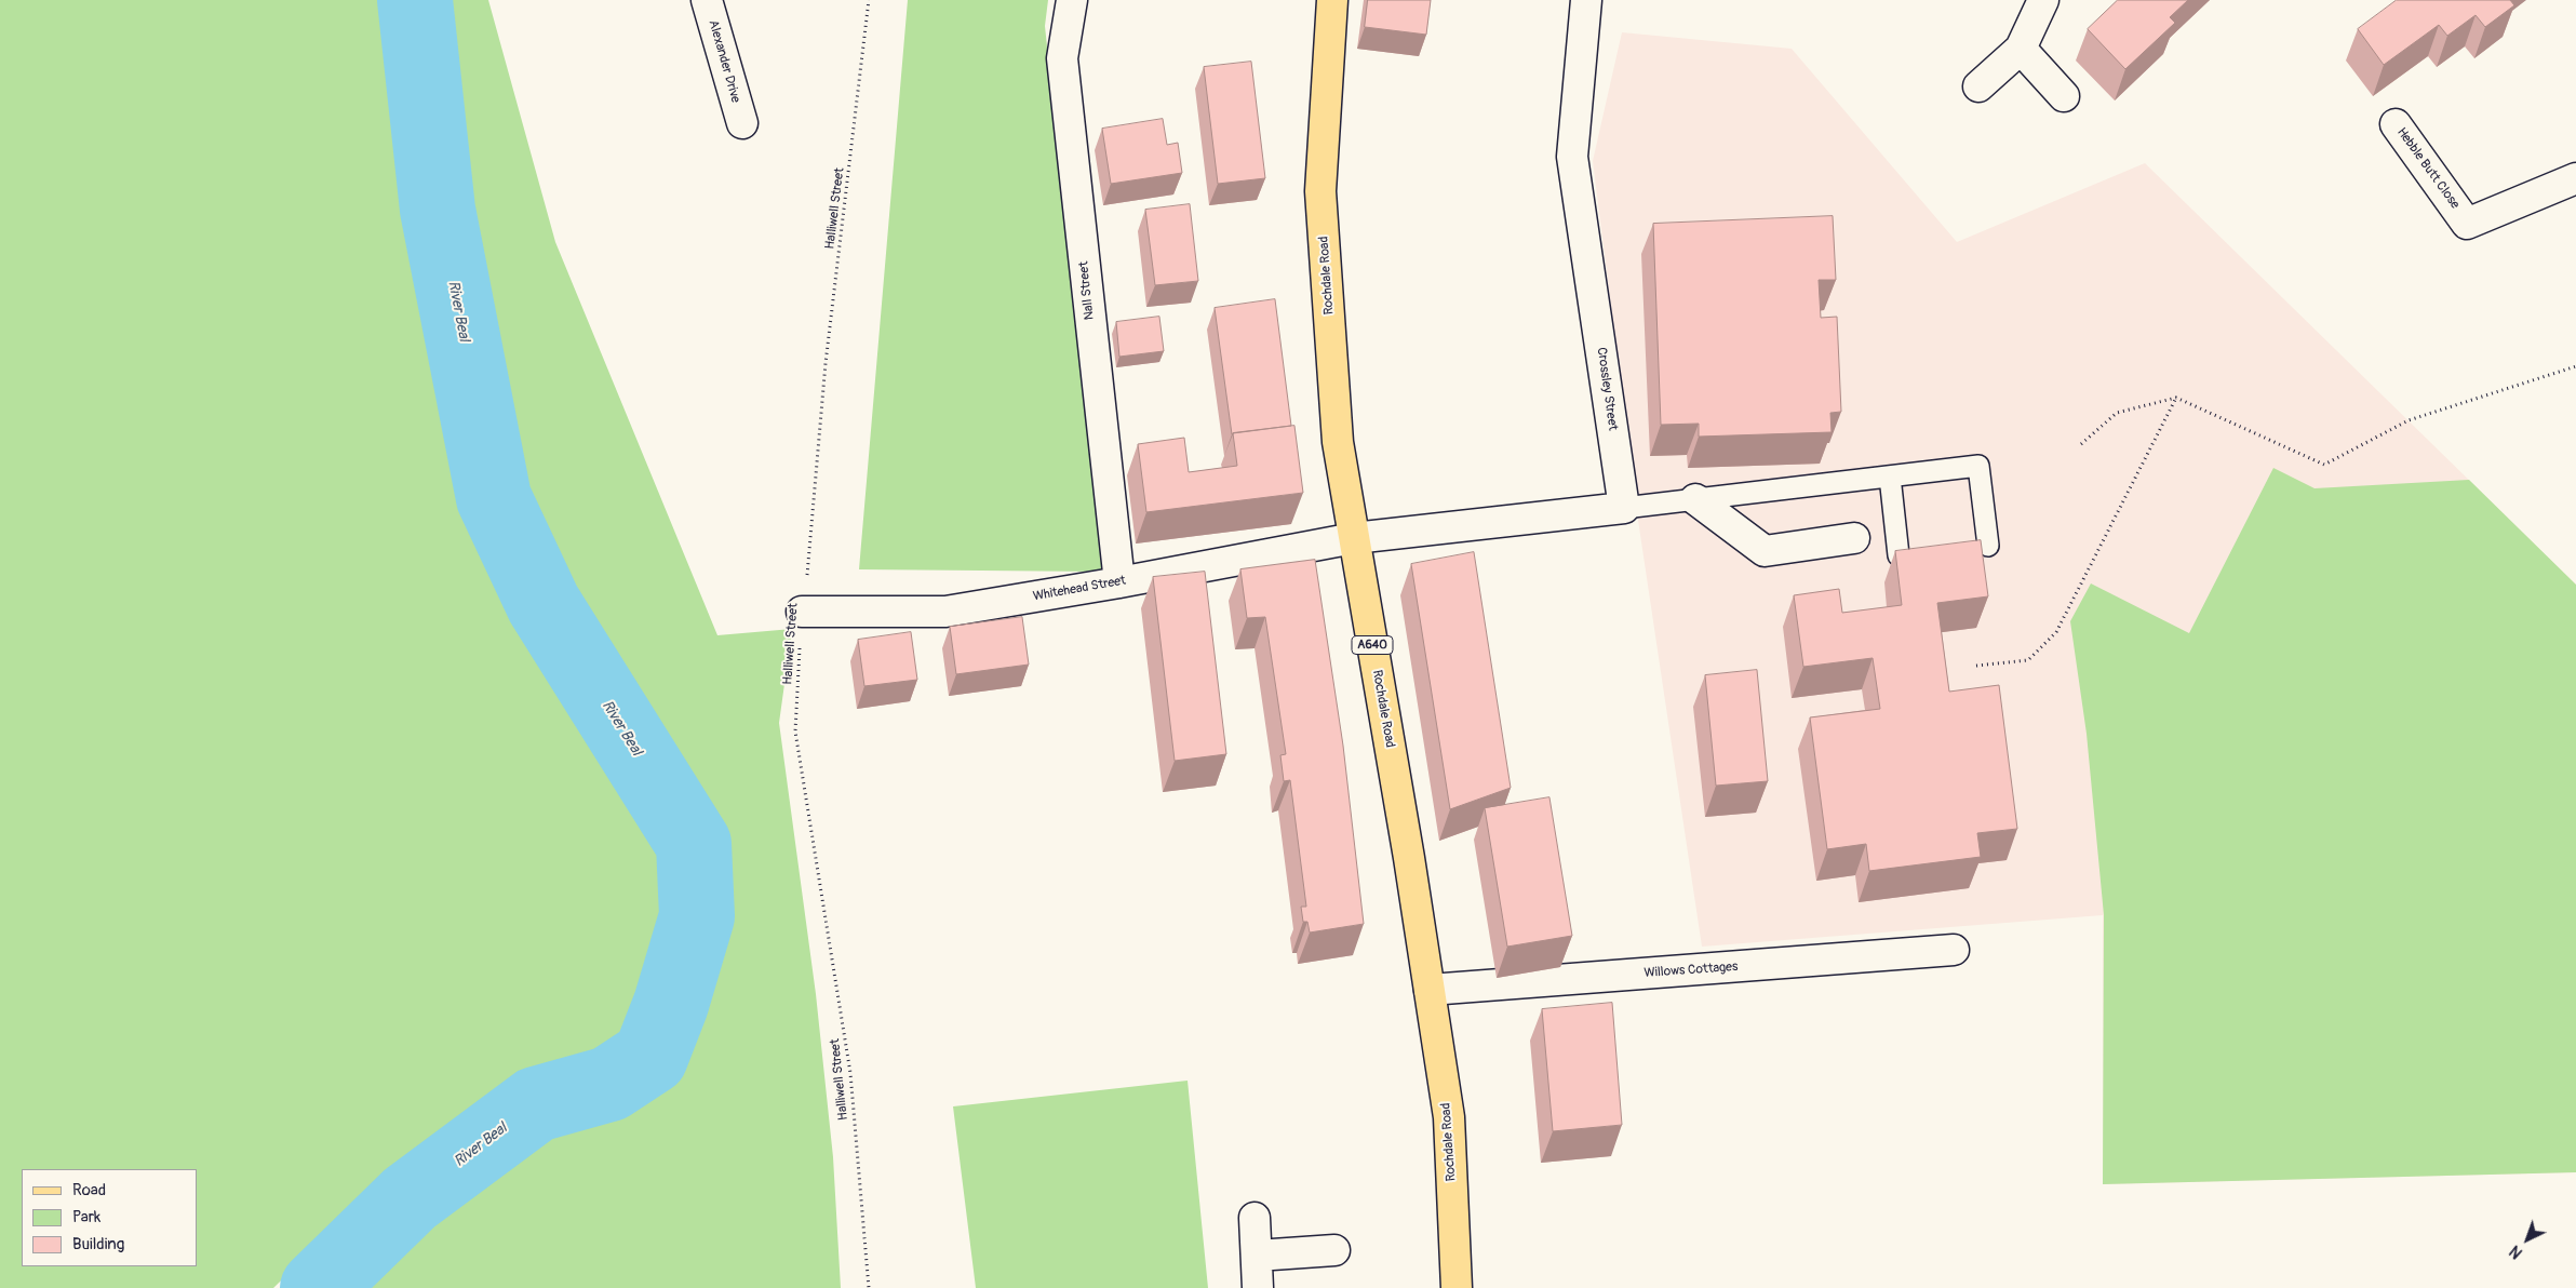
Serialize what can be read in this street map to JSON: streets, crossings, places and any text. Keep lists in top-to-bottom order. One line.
{"streets":{"main road":["Rochdale Road","A640"],"street":["Alexander Drive","Hebble Butt Close","Nall Street","Crossley Street","Whitehead Street","Willows Cottages"],"path":["Halliwell Street"]},"crossings":[["Halliwell Street","Whitehead Street"],["Rochdale Road","Whitehead Street"],["Rochdale Road","Willows Cottages"],["Nall Street","Whitehead Street"]],"water":["River Beal"],"legend":["Road","Park","Building"],"north":"bottom left"}
